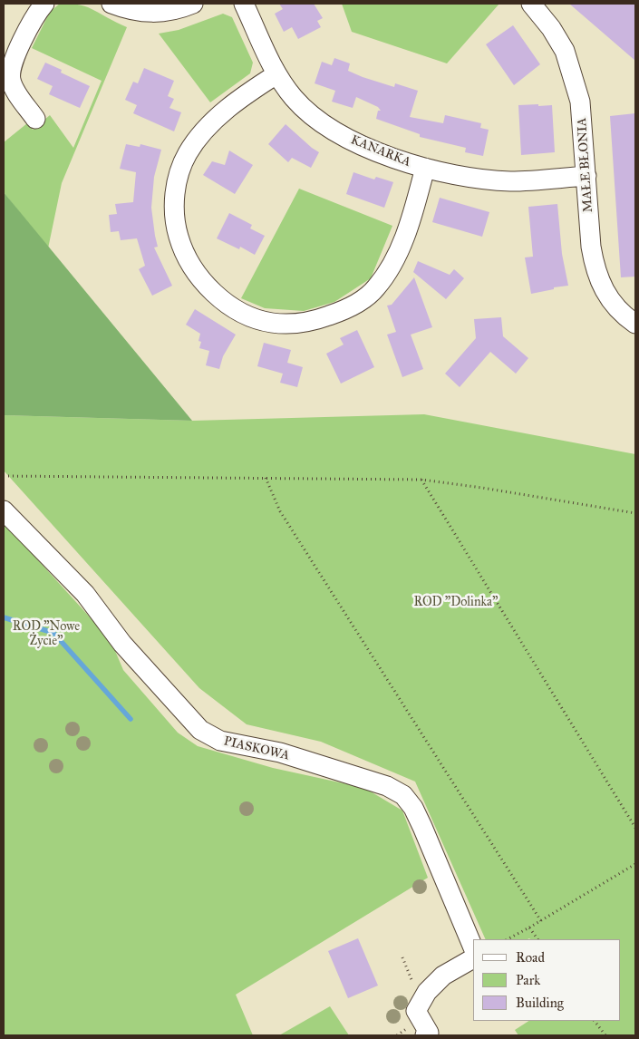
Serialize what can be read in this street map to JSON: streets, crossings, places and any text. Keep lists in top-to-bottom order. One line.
{"streets":{"street":["KANARKA","MAŁE BŁONIA","PIASKOWA"]},"crossings":[["KANARKA","MAŁE BŁONIA"]],"parks":["ROD \"Dolinka\"","ROD \"Nowe Życie\""],"legend":["Road","Park","Building"]}
